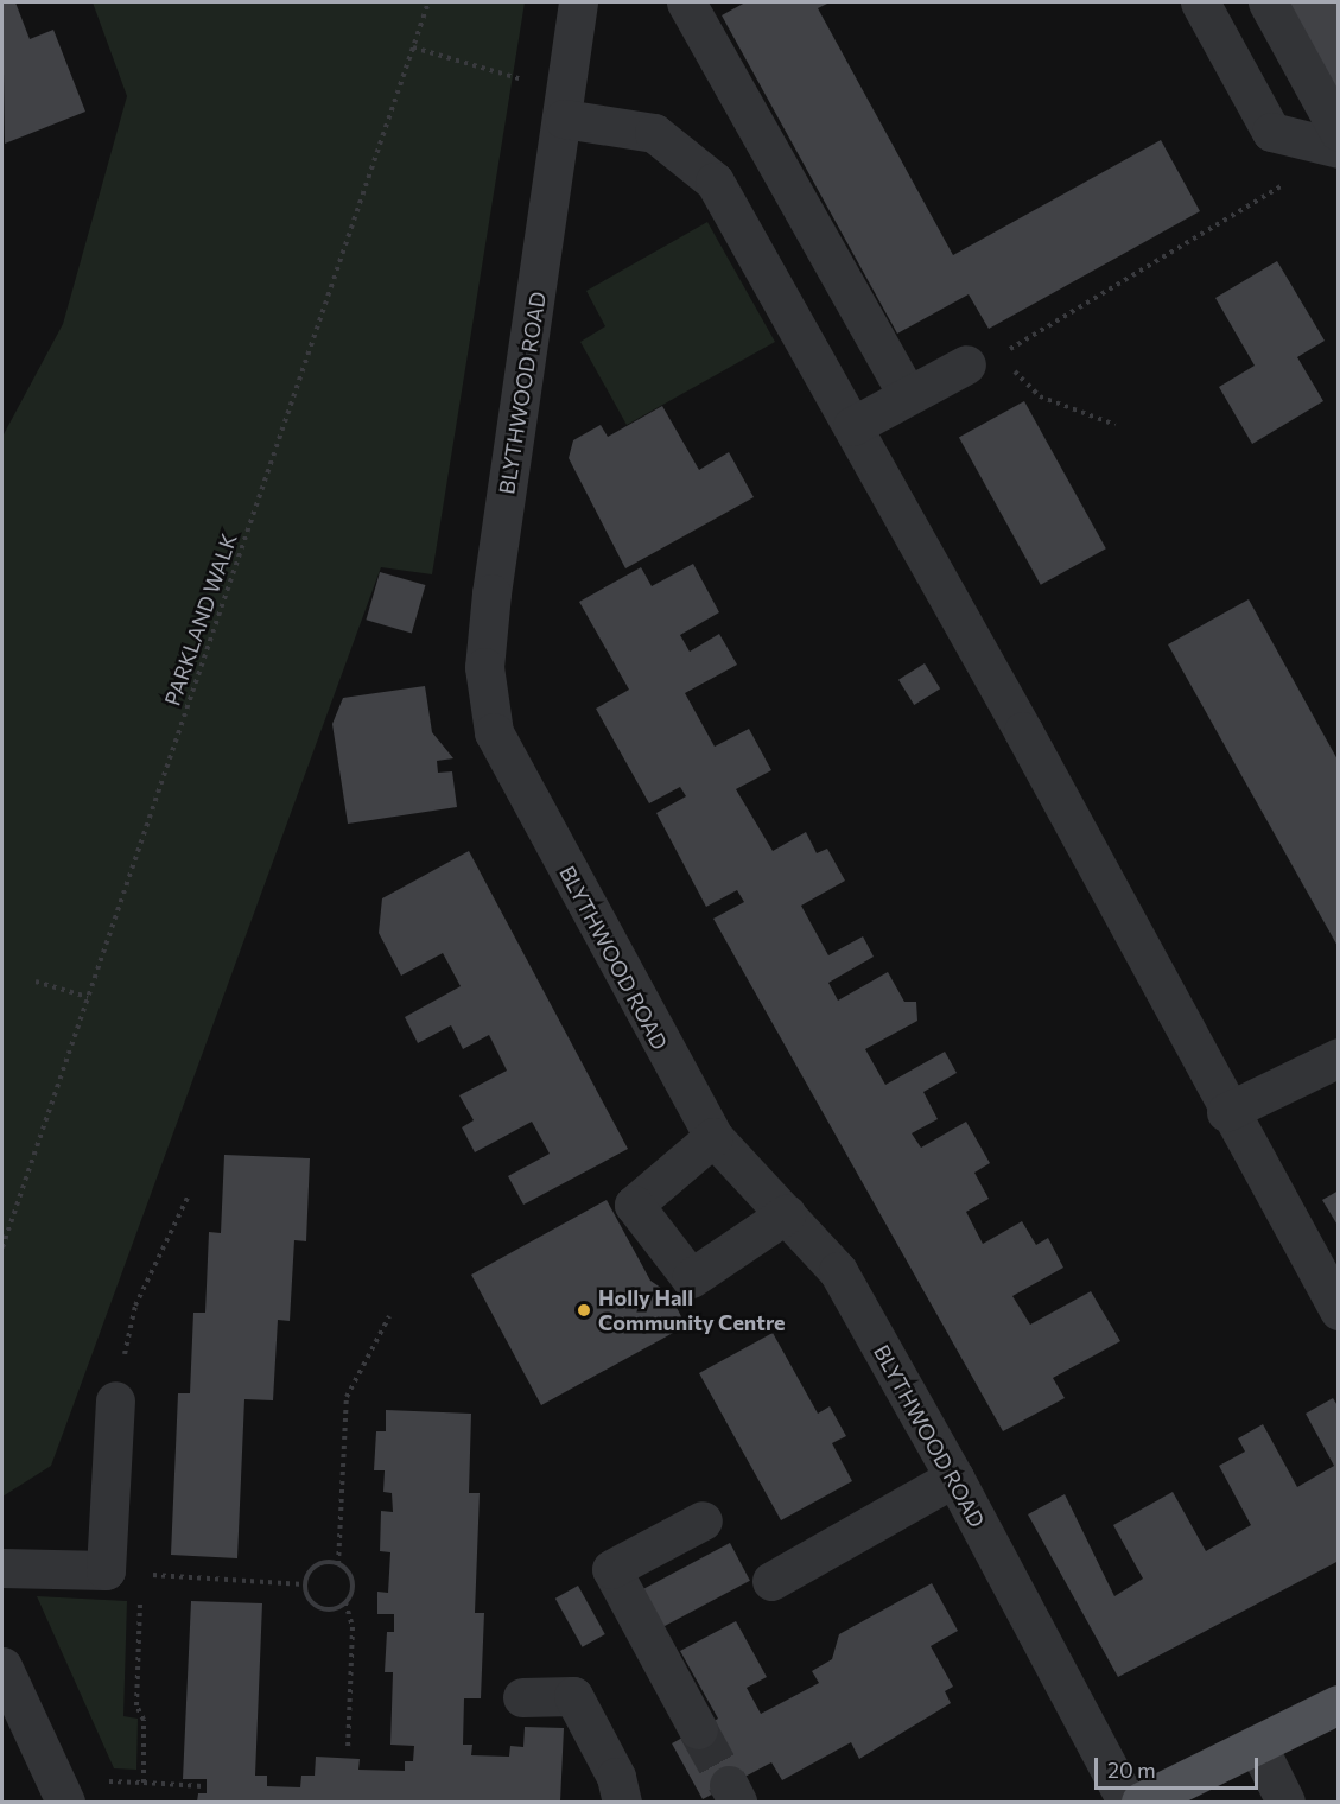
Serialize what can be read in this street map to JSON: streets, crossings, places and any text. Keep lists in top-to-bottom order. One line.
{"streets":{"street":["BLYTHWOOD ROAD"],"path":["PARKLAND WALK"]},"places":["Holly Hall Community Centre"],"scale_bar":"20 m"}
